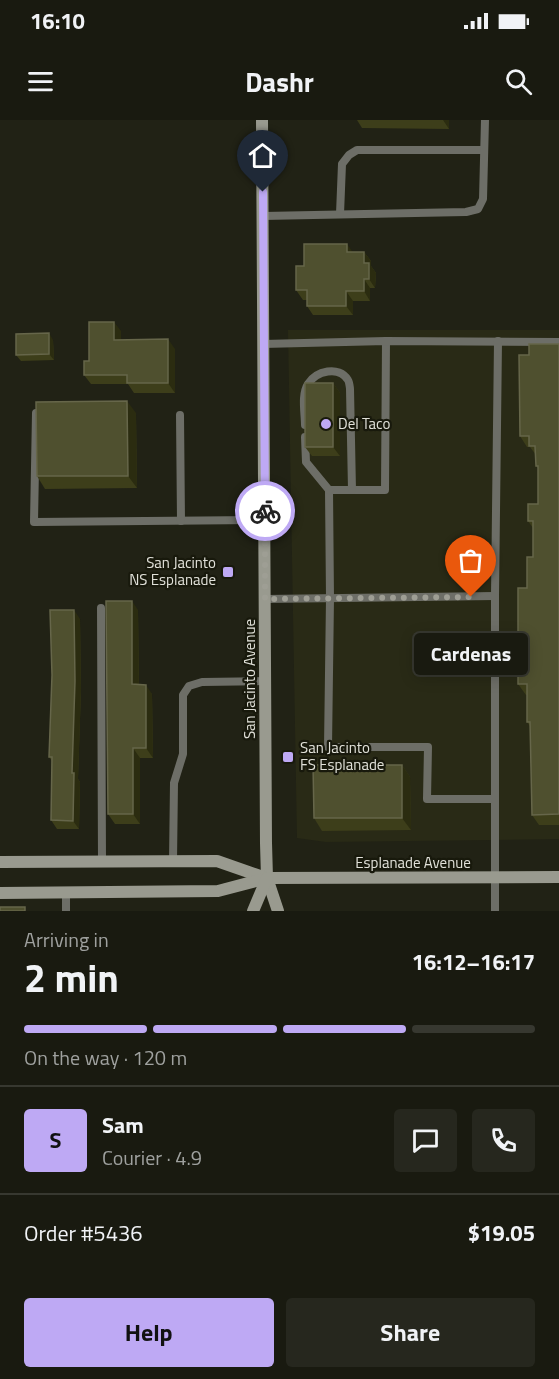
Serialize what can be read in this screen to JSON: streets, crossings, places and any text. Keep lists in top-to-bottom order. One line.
{"streets":{"main road":["San Jacinto Avenue","Esplanade Avenue"]},"crossings":[["San Jacinto Avenue","Esplanade Avenue"]],"places":{"other":["Del Taco","Cardenas"],"transit":["San Jacinto NS Esplanade","San Jacinto FS Esplanade"]},"page":{"status":"16:10","header":"Dashr","bubble":"Cardenas","heading":["2 min","Arriving in","16:12–16:17"],"panel":["Sam","Courier · 4.9","Order #5436","$19.05"],"bar":"On the way · 120 m","round":"S","buttons":["Help","Share"]}}
